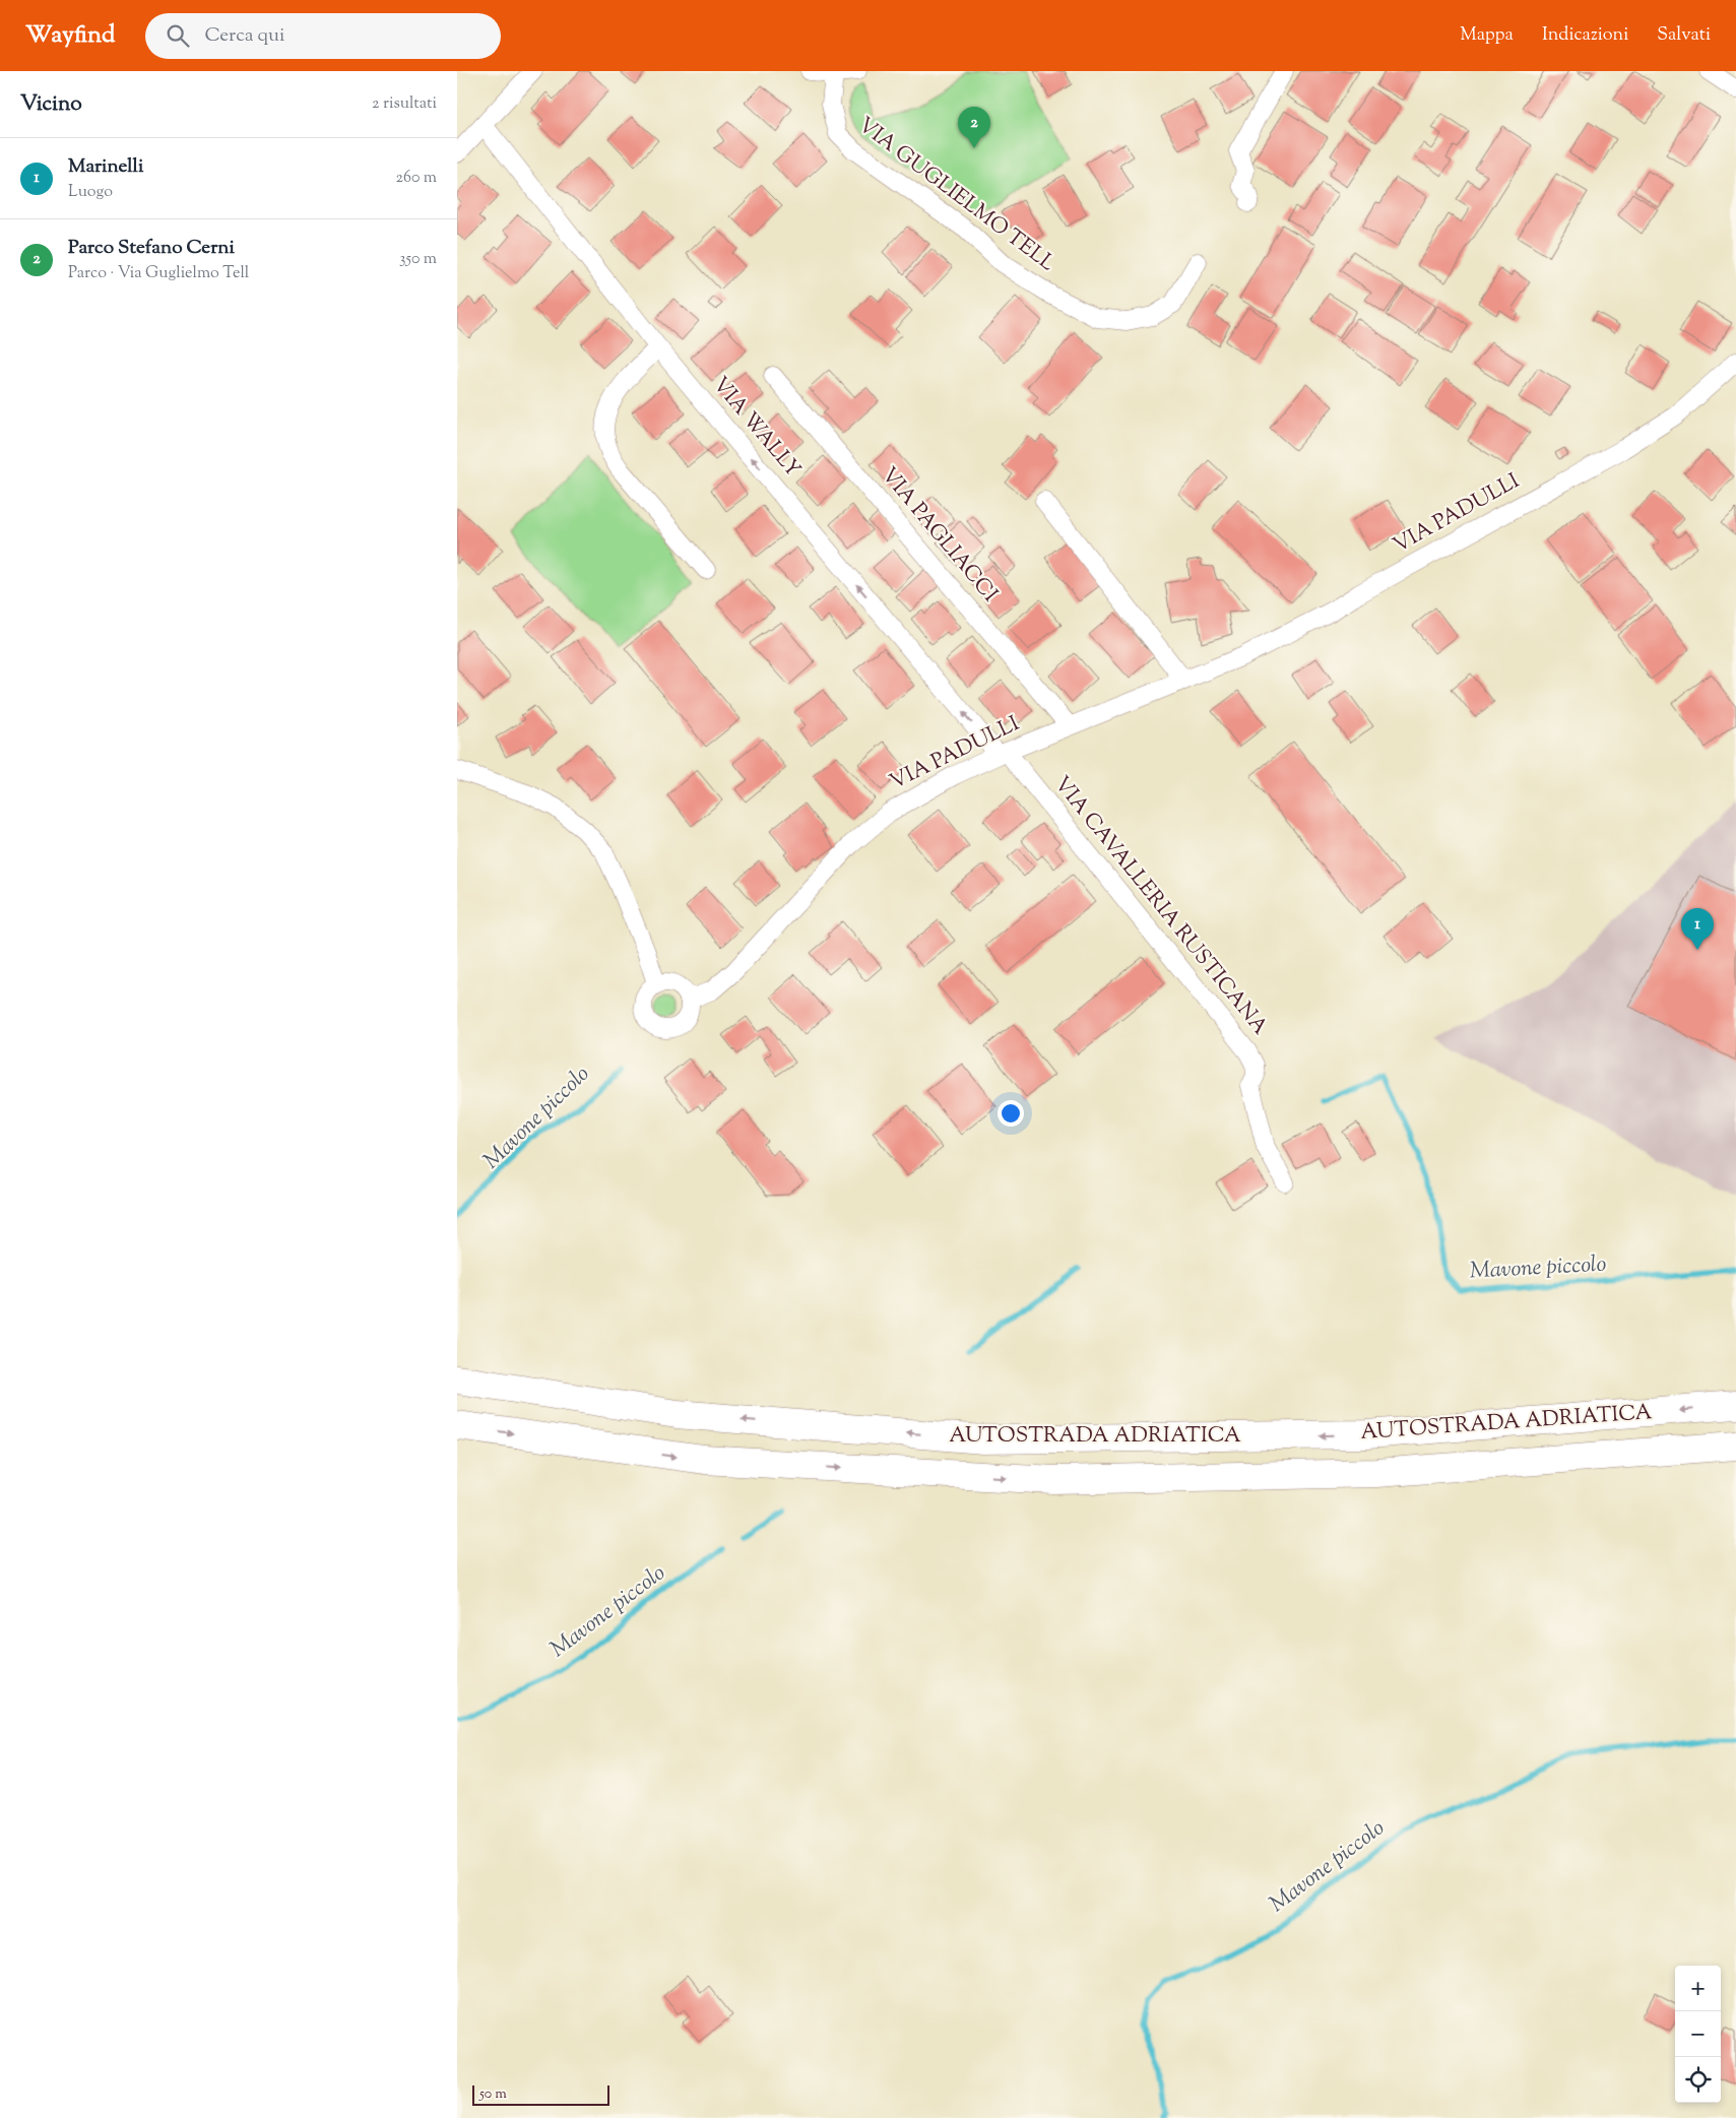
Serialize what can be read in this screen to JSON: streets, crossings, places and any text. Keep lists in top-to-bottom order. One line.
{"streets":{"highway":["AUTOSTRADA ADRIATICA"],"street":["VIA GUGLIELMO TELL","VIA WALLY","VIA PADULLI","VIA PAGLIACCI","VIA CAVALLERIA RUSTICANA"]},"crossings":[["VIA WALLY","VIA PADULLI"],["VIA WALLY","VIA CAVALLERIA RUSTICANA"],["VIA PADULLI","VIA PAGLIACCI"],["VIA PADULLI","VIA CAVALLERIA RUSTICANA"]],"one_way":["VIA WALLY"],"water":["Mavone piccolo"],"scale_bar":"50 m","page":{"header":"Wayfind","search":"Cerca qui","nav":["Mappa","Indicazioni","Salvati"],"heading":["Vicino","2 risultati"],"pins":["2","1"],"list":[{"mark":"1","name":"Marinelli","note":"Luogo","value":"260 m"},{"mark":"2","name":"Parco Stefano Cerni","note":"Parco · Via Guglielmo Tell","value":"350 m"}],"map_buttons":["+","−"],"scale":"50 m"}}
